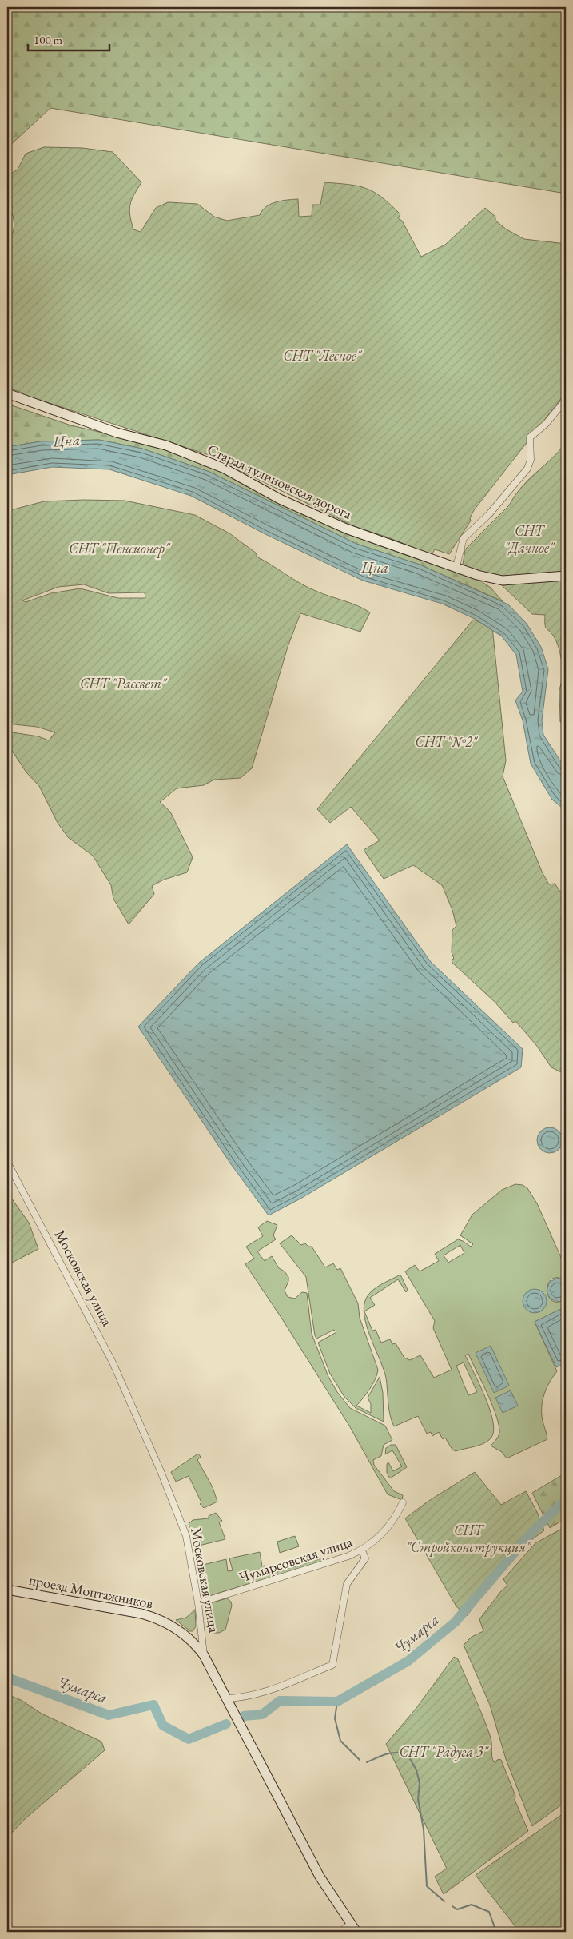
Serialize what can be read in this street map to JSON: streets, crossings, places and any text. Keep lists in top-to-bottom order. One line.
{"streets":{"street":["Старая тулиновская дорога","Московская улица","Чумарсовская улица","проезд Монтажников"]},"crossings":[["Московская улица","Чумарсовская улица"],["Московская улица","проезд Монтажников"]],"water":["Цна","Чумарса"],"parks":["СНТ \"Лесное\"","СНТ \"Дачное\"","СНТ \"Пенсионер\"","СНТ \"Рассвет\"","СНТ \"№2\"","СНТ \"Стройконструкция\"","СНТ \"Радуга 3\""],"scale_bar":"100 m"}
